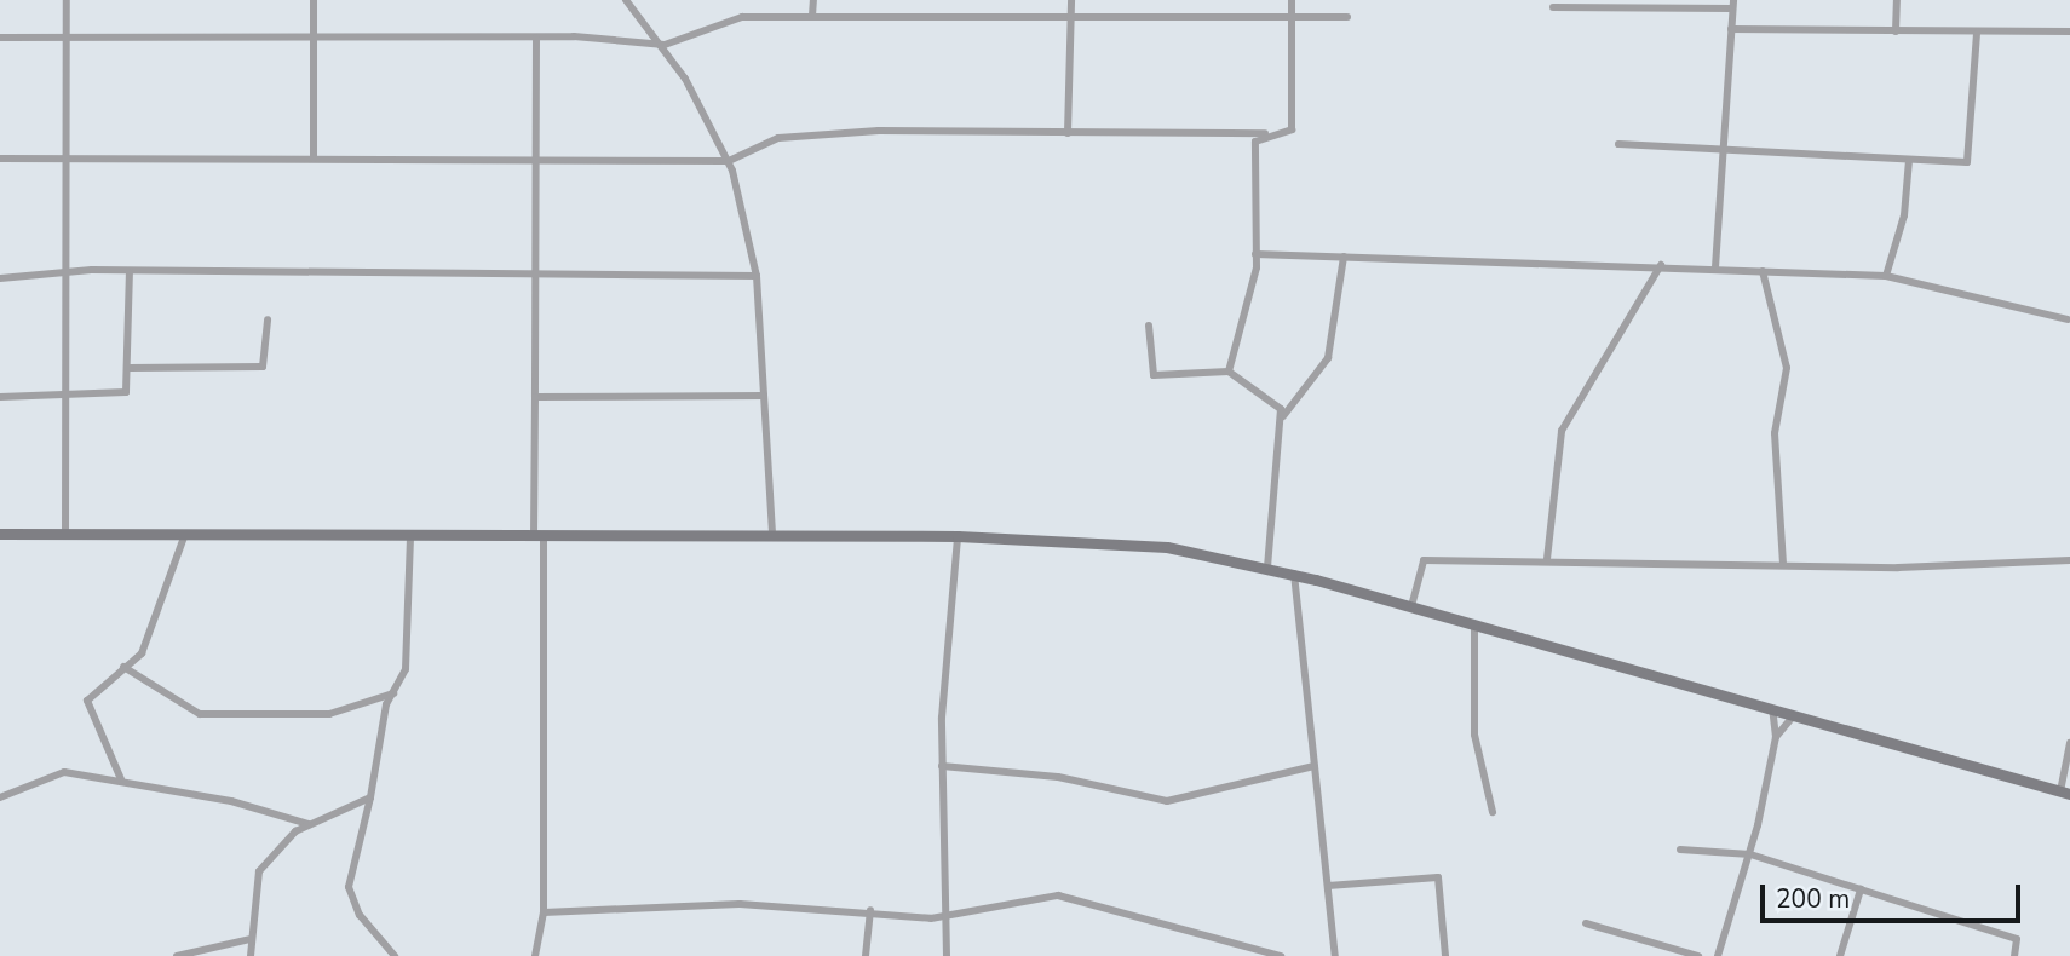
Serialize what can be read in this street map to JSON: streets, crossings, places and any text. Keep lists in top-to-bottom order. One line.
{"scale_bar":"200 m"}
